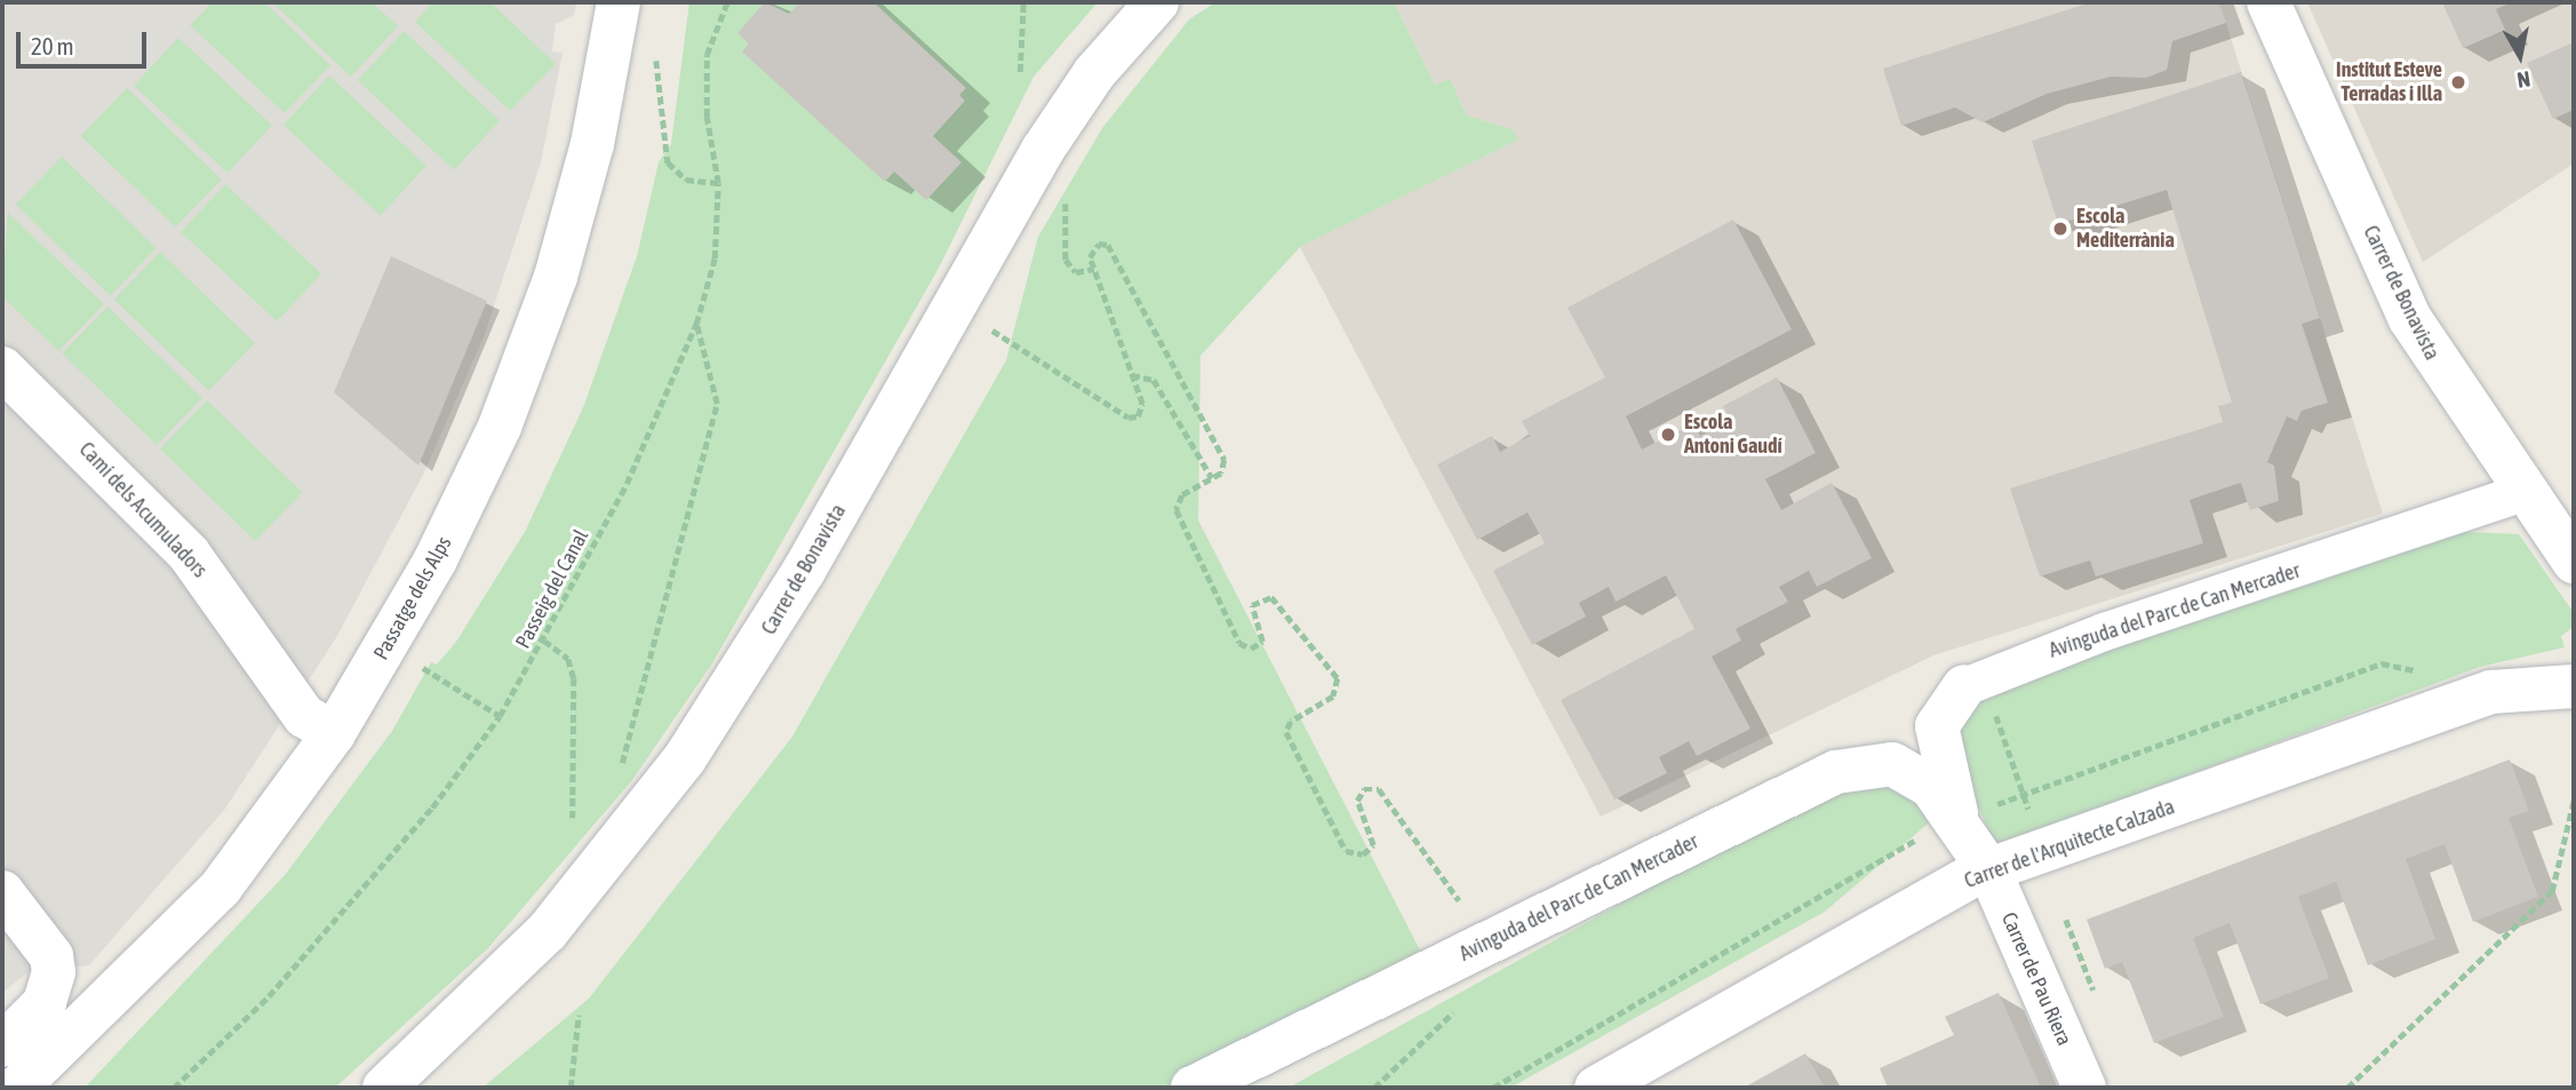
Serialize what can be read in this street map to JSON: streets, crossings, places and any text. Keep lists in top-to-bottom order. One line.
{"streets":{"street":["Carrer de Bonavista","Camí dels Acumuladors","Passatge dels Alps","Avinguda del Parc de Can Mercader","Carrer de l'Arquitecte Calzada","Carrer de Pau Riera"],"path":["Passeig del Canal"]},"crossings":[["Carrer de Bonavista","Avinguda del Parc de Can Mercader"],["Camí dels Acumuladors","Passatge dels Alps"],["Avinguda del Parc de Can Mercader","Carrer de l'Arquitecte Calzada"],["Avinguda del Parc de Can Mercader","Carrer de Pau Riera"],["Carrer de l'Arquitecte Calzada","Carrer de Pau Riera"]],"places":["Institut Esteve Terradas i Illa","Escola Mediterrània","Escola Antoni Gaudí"],"scale_bar":"20 m","north":"bottom"}
